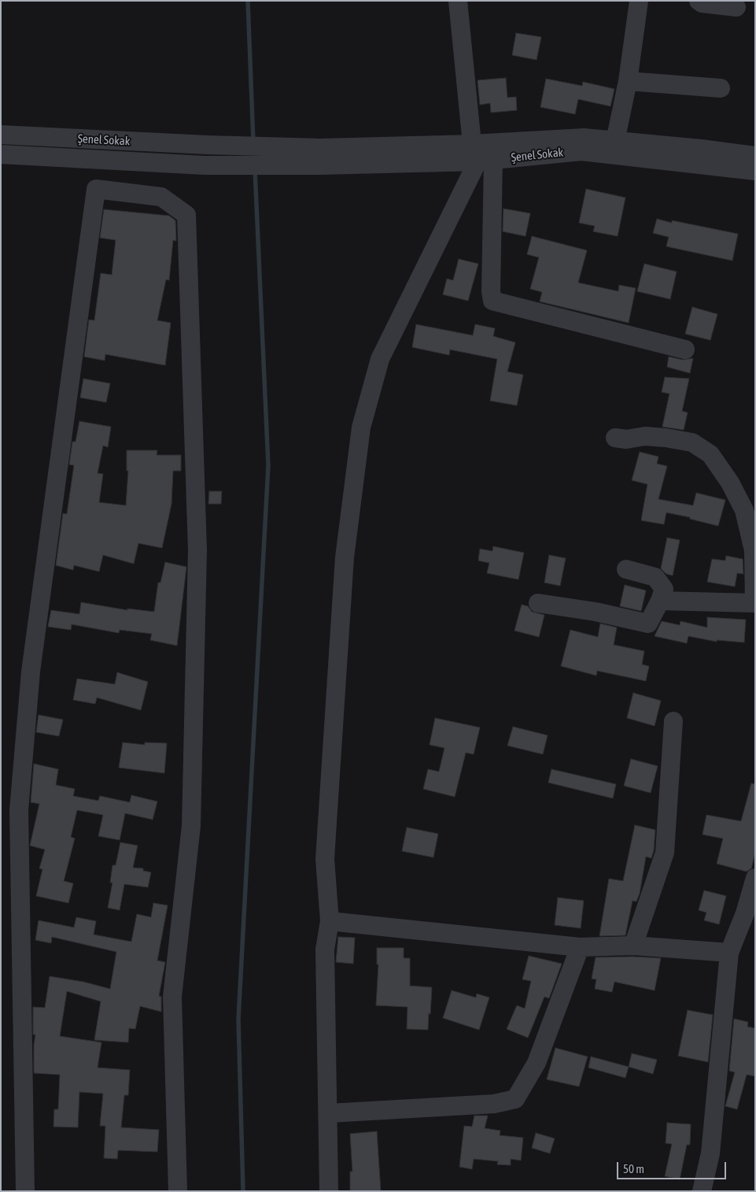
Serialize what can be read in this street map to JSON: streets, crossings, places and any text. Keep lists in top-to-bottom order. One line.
{"streets":{"street":["Şenel Sokak"]},"scale_bar":"50 m"}
